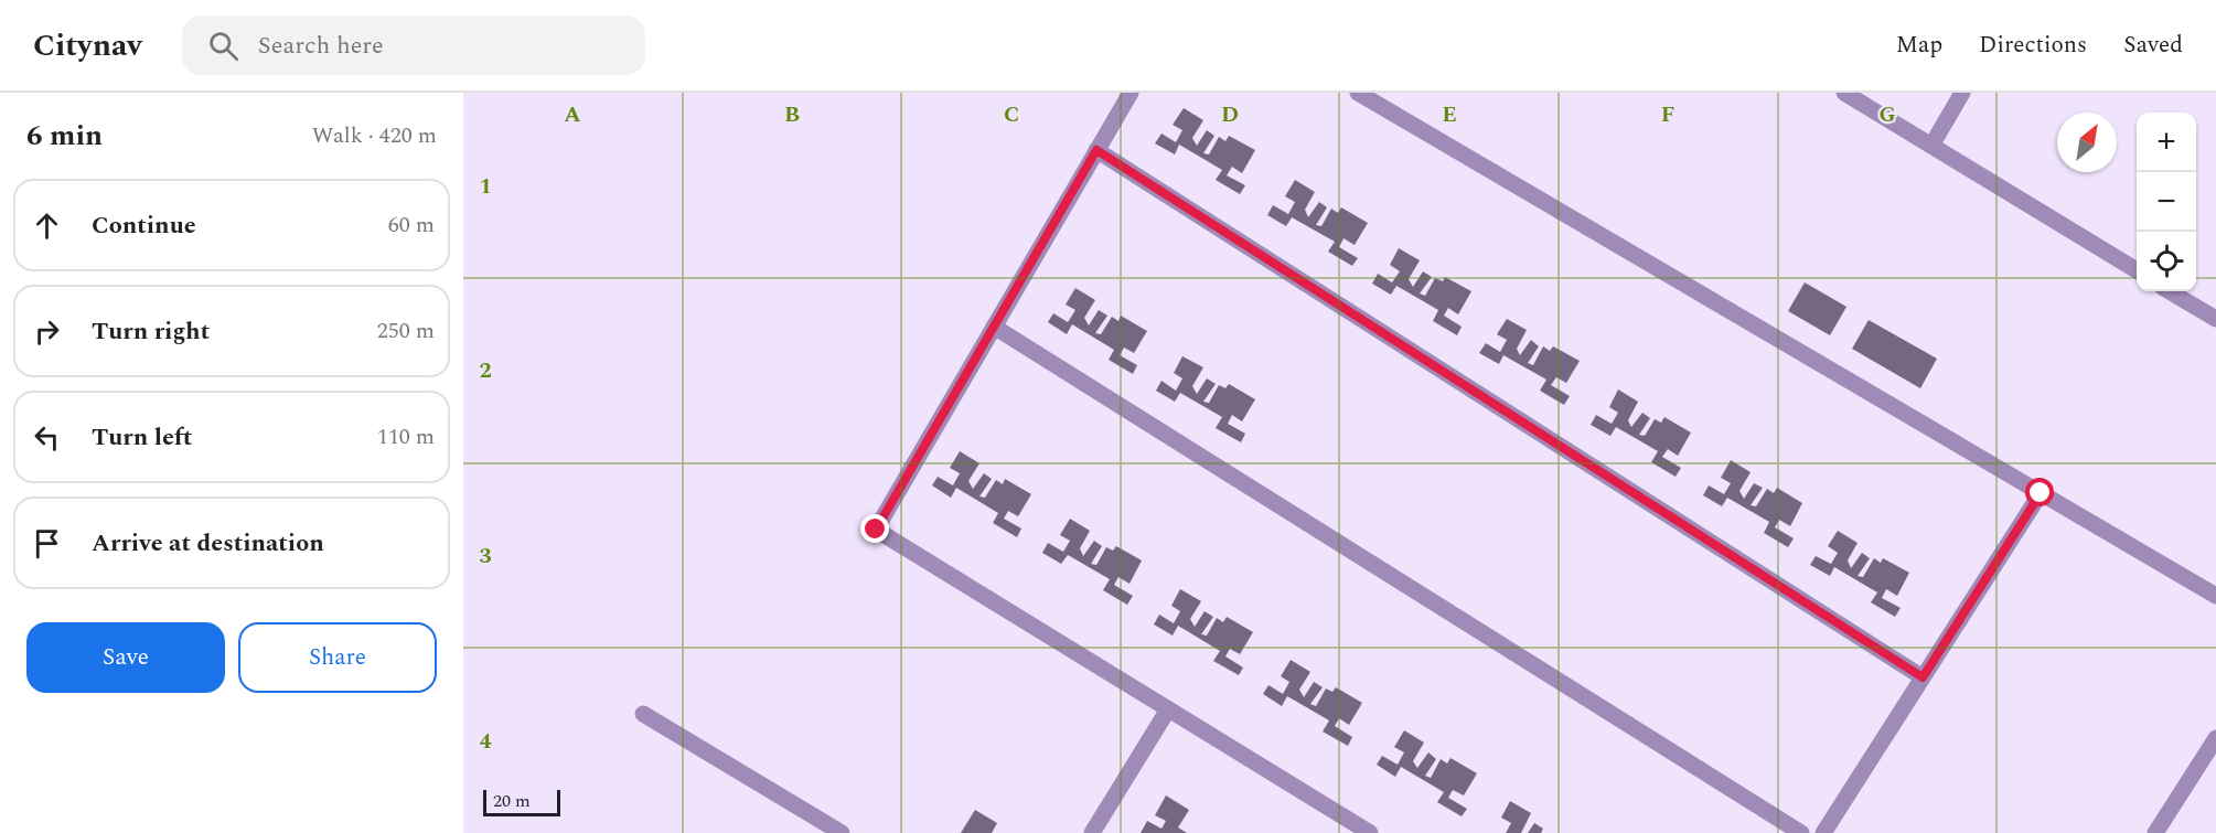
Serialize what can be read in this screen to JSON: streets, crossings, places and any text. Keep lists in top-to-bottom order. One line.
{"scale_bar":"20 m","north":"top right","page":{"header":"Citynav","search":"Search here","nav":["Map","Directions","Saved"],"heading":["6 min","Walk · 420 m"],"map_buttons":["+","−"],"list":[["Continue","60 m"],["Turn right","250 m"],["Turn left","110 m"],"Arrive at destination"],"buttons":["Save","Share"],"scale":"20 m"},"grid":{"columns":["A","B","C","D","E","F","G"],"rows":["1","2","3","4"]}}
